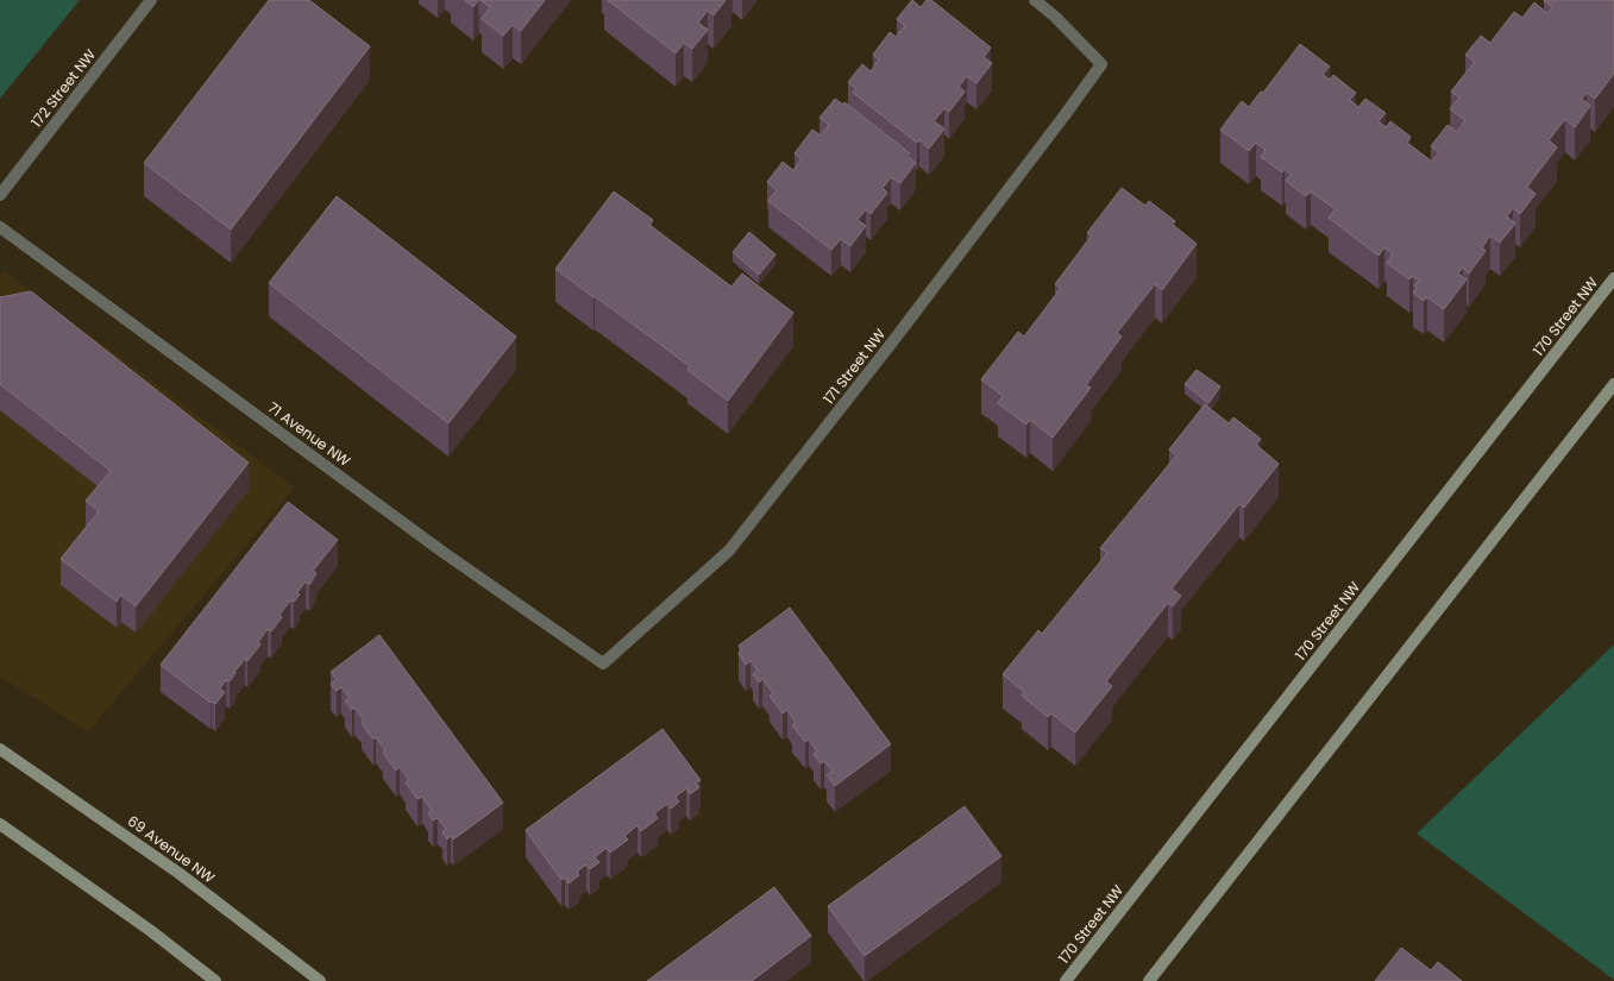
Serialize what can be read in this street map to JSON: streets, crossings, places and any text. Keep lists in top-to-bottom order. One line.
{"streets":{"main road":["170 Street NW","69 Avenue NW"],"street":["172 Street NW","171 Street NW","71 Avenue NW"]},"crossings":[["171 Street NW","71 Avenue NW"]]}
